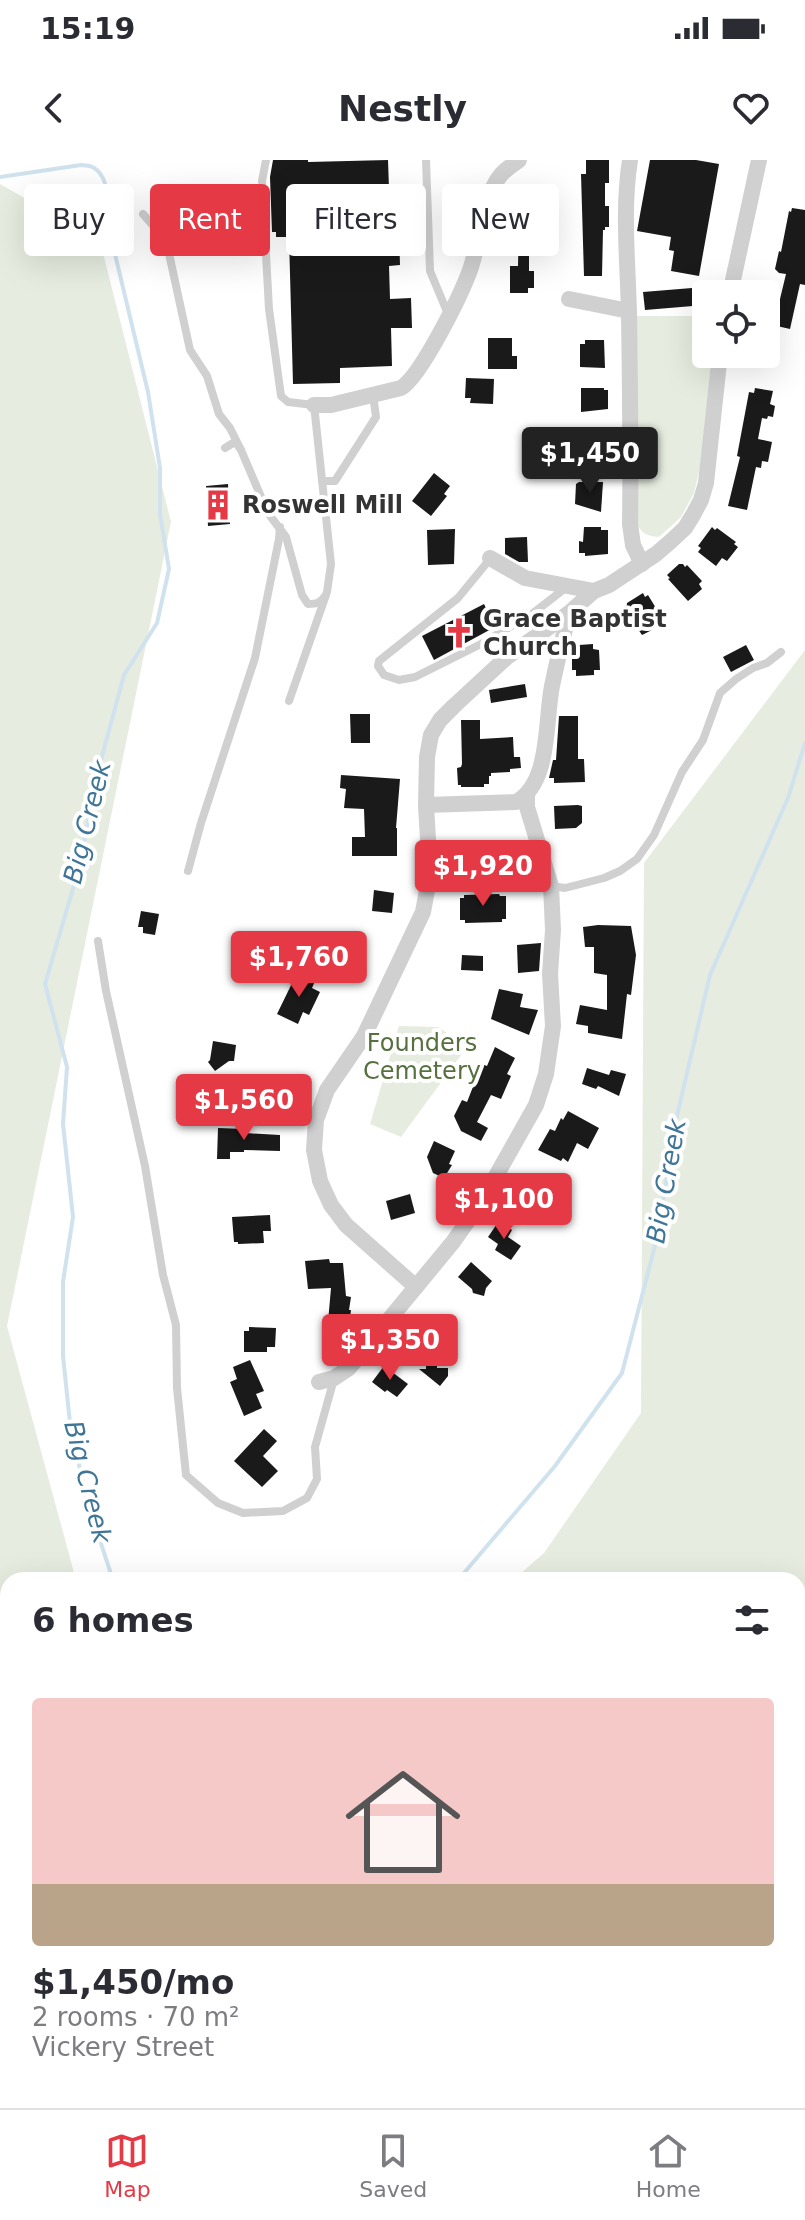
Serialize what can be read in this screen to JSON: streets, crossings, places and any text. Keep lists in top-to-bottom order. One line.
{"water":["Big Creek"],"parks":["Founders Cemetery"],"places":{"building":["Roswell Mill"],"church":["Grace Baptist Church"]},"page":{"status":"15:19","header":"Nestly","chip":["Buy","Rent","Filters","New"],"price":["$1,450","$1,920","$1,760","$1,560","$1,100","$1,350"],"heading":"6 homes","list":[{"name":"$1,450/mo","note":"2 rooms · 70 m² · Vickery Street"}],"tabs":["Map","Saved","Home"]}}
